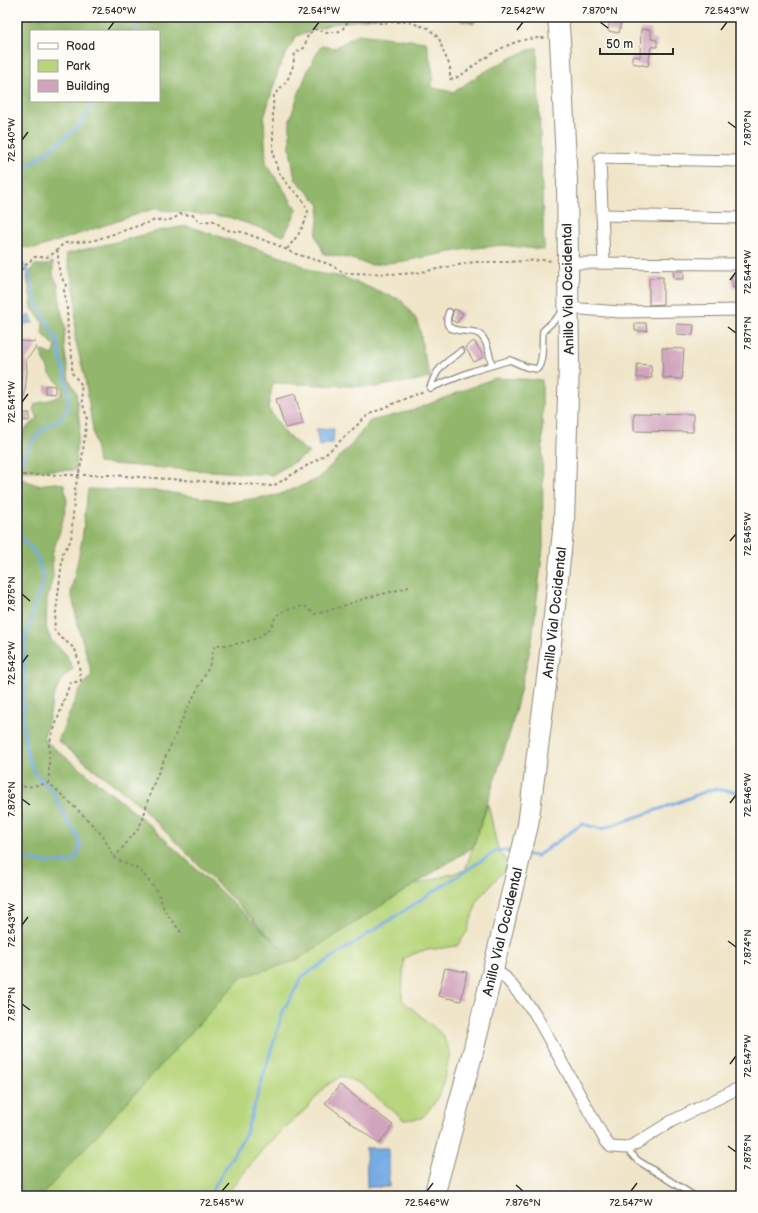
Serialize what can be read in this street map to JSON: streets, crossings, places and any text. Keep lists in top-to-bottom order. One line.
{"streets":{"highway":["Anillo Vial Occidental"]},"legend":["Road","Park","Building"],"scale_bar":"50 m","coordinates":["72.540°W","72.541°W","72.542°W","7.870°N","72.543°W","72.544°W","7.871°N","72.545°W","7.875°N","72.546°W","7.876°N","7.874°N","7.877°N","72.547°W"]}
